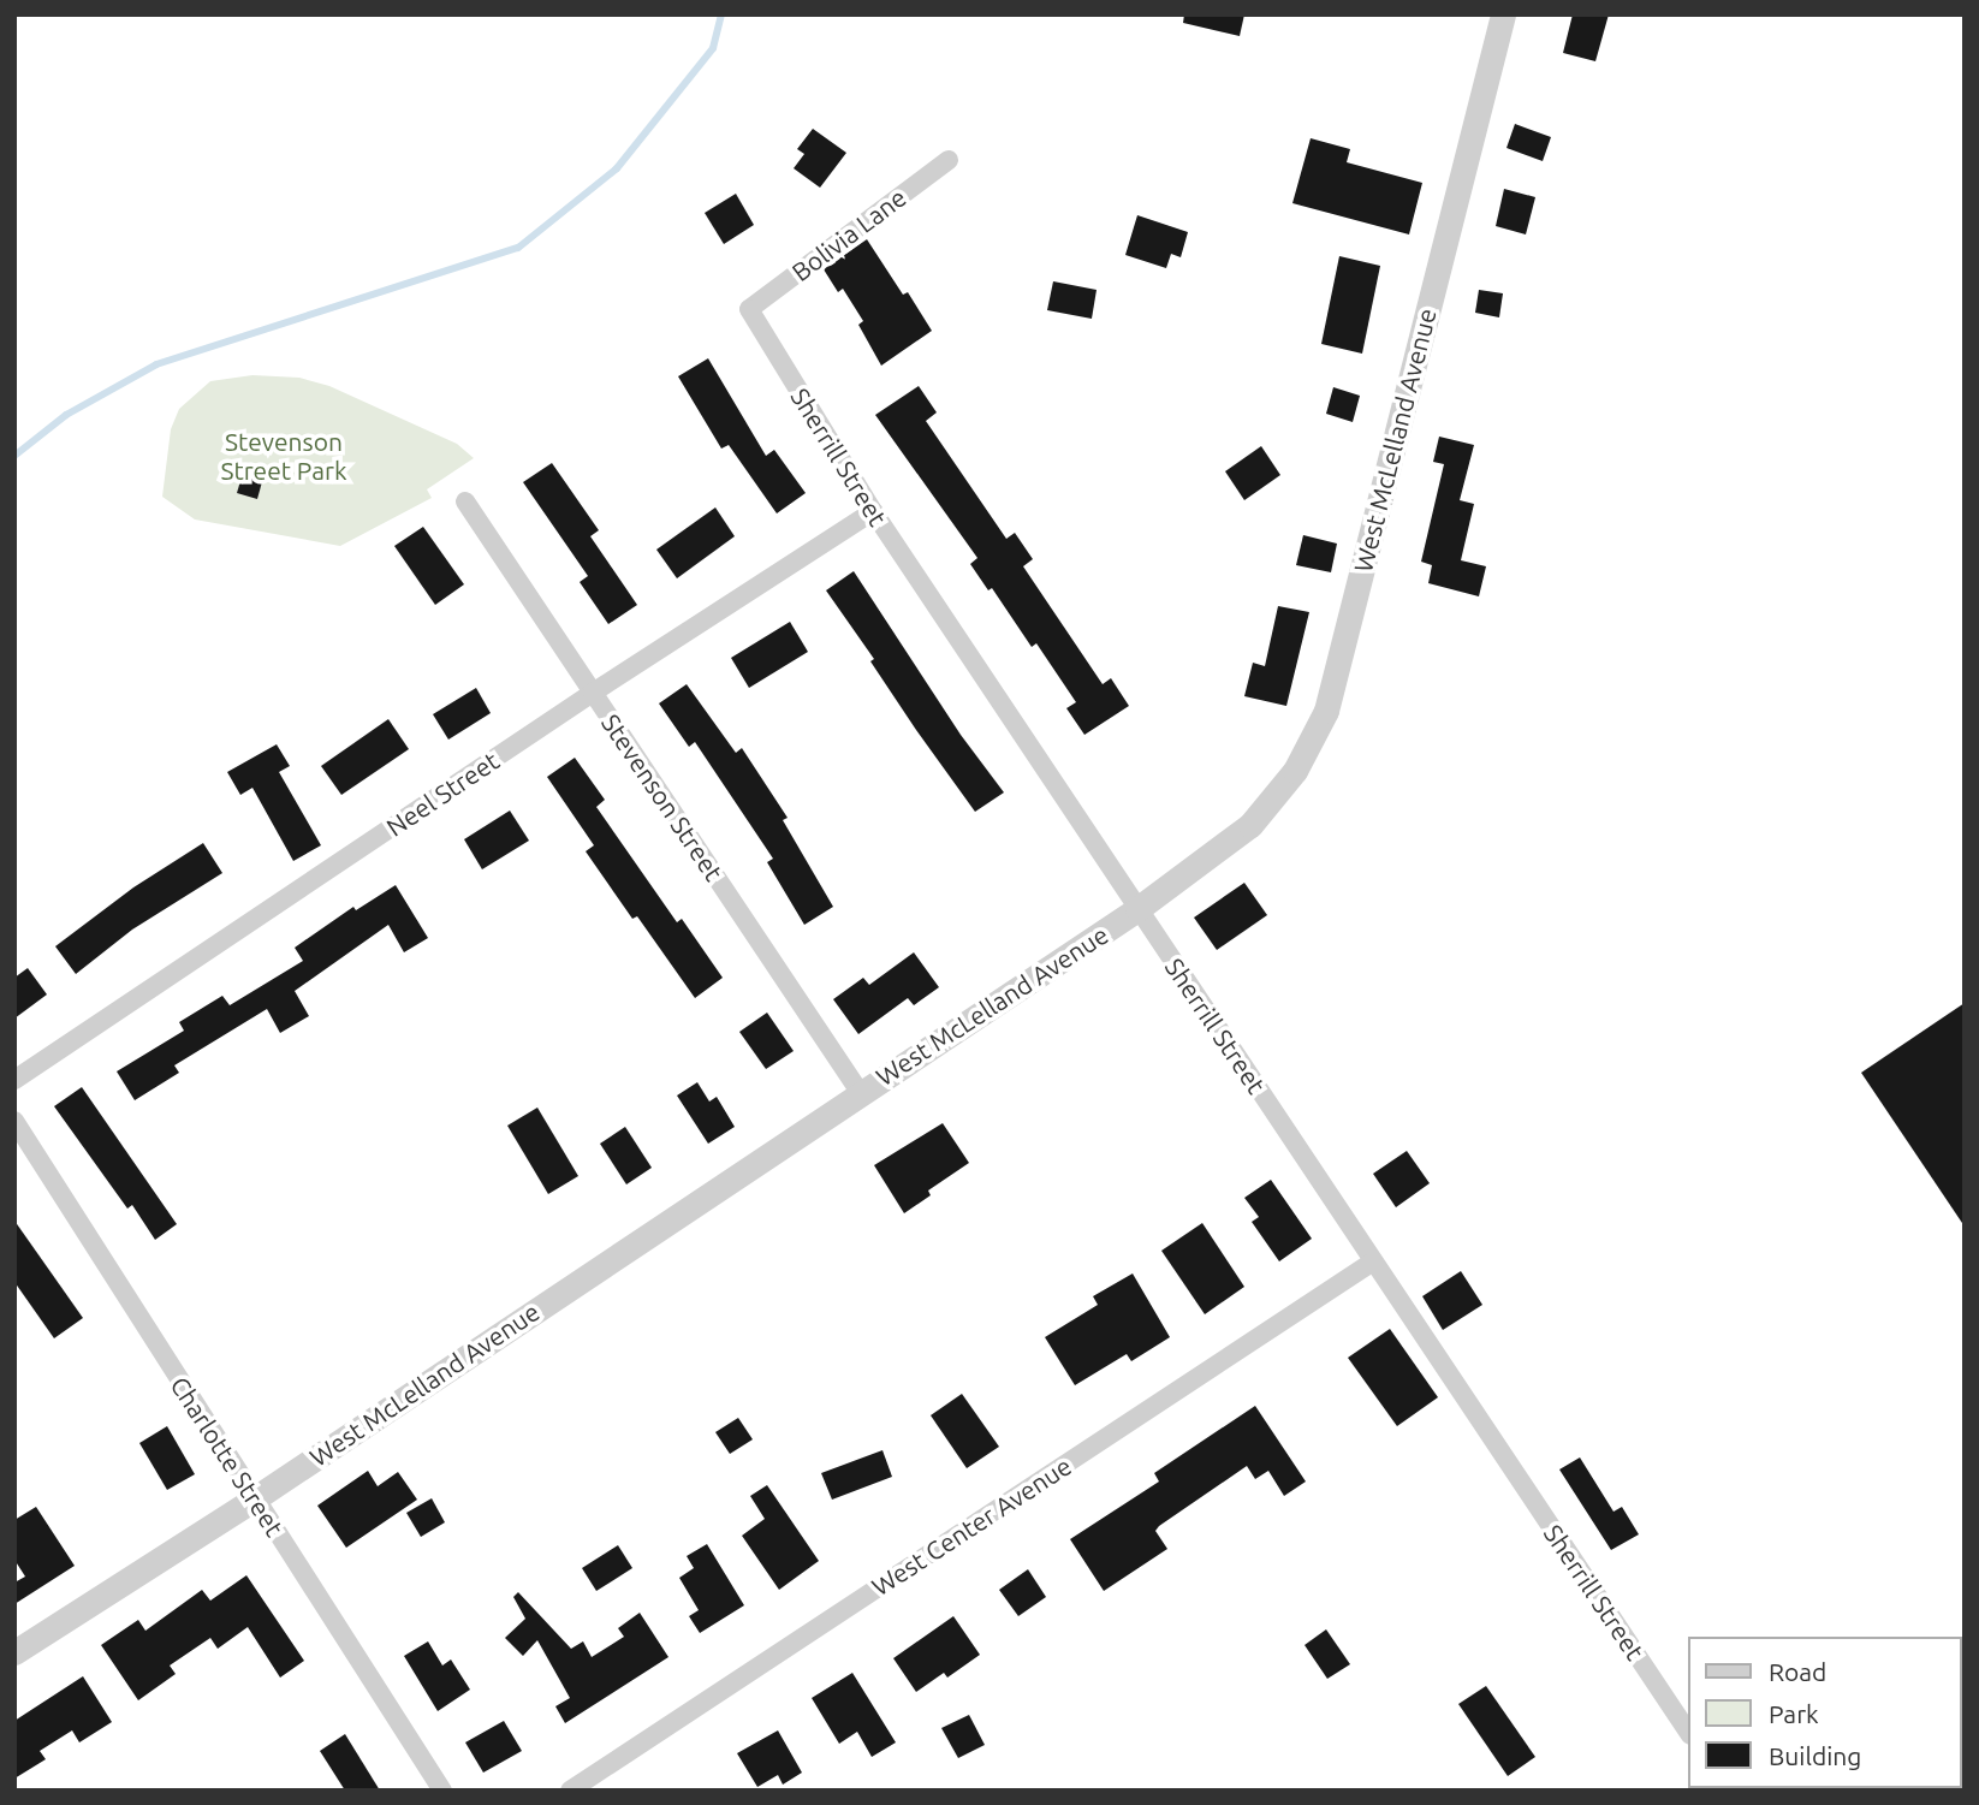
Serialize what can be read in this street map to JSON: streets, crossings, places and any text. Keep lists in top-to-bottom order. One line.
{"streets":{"street":["Bolivia Lane","West McLelland Avenue","Sherrill Street","Neel Street","Stevenson Street","Charlotte Street","West Center Avenue"]},"crossings":[["Bolivia Lane","Sherrill Street"],["West McLelland Avenue","Sherrill Street"],["West McLelland Avenue","Stevenson Street"],["West McLelland Avenue","Charlotte Street"],["Sherrill Street","Neel Street"],["Sherrill Street","West Center Avenue"],["Neel Street","Stevenson Street"]],"parks":["Stevenson Street Park"],"legend":["Road","Park","Building"]}
